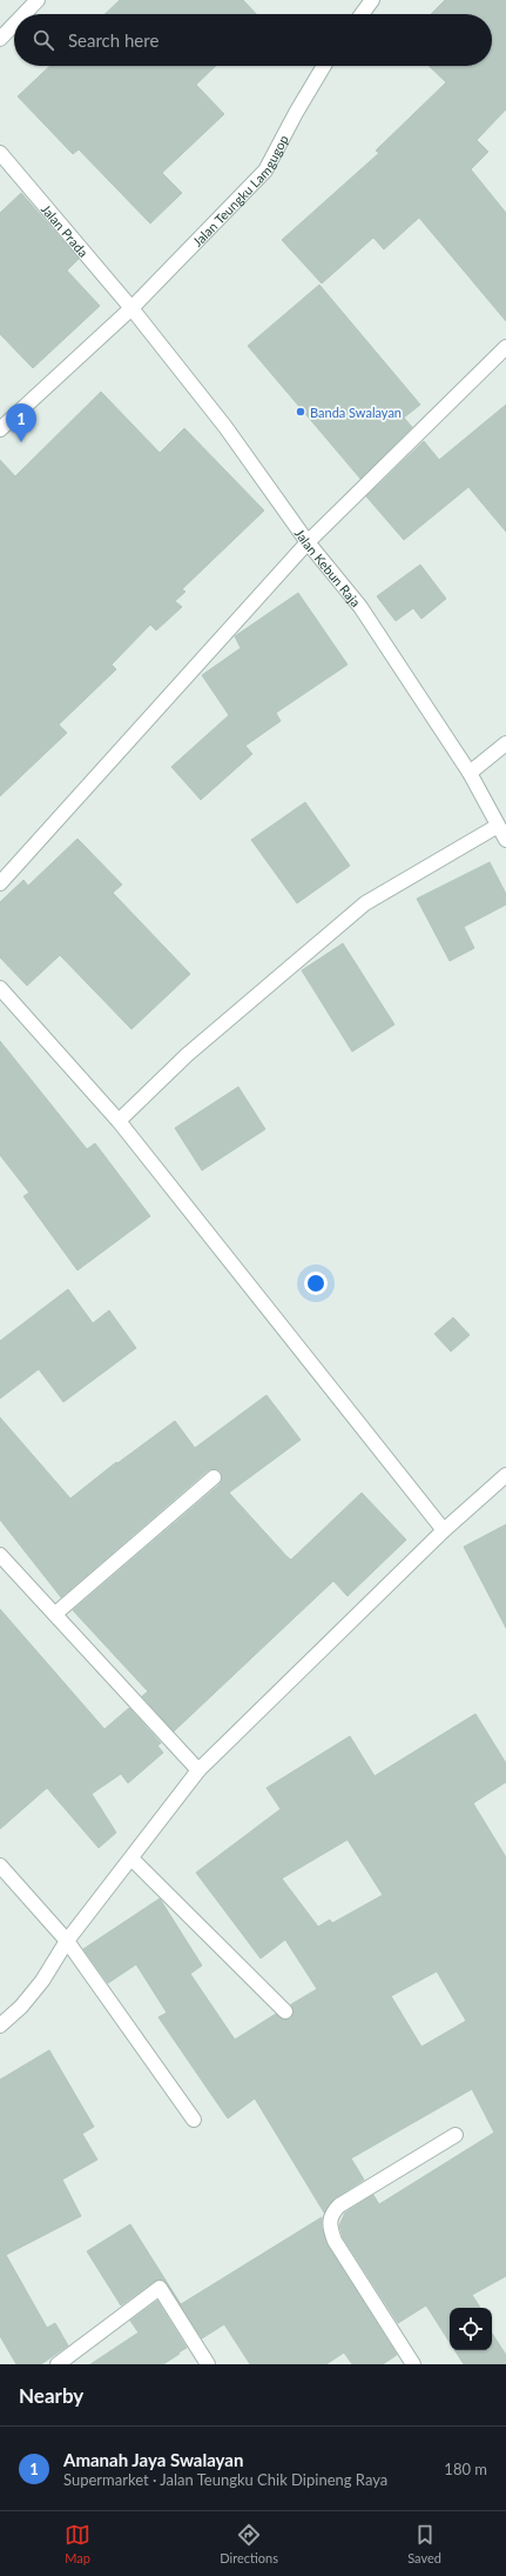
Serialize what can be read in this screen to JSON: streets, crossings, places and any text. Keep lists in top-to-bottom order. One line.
{"streets":{"street":["Jalan Teungku Lamgugop","Jalan Prada","Jalan Kebun Raja"]},"crossings":[["Jalan Teungku Lamgugop","Jalan Prada"],["Jalan Teungku Lamgugop","Jalan Kebun Raja"],["Jalan Prada","Jalan Kebun Raja"]],"places":["Banda Swalayan"],"page":{"search":"Search here","pins":"1","heading":"Nearby","list":[{"mark":"1","name":"Amanah Jaya Swalayan","note":"Supermarket · Jalan Teungku Chik Dipineng Raya","value":"180 m"}],"nav":["Map","Directions","Saved"]}}
